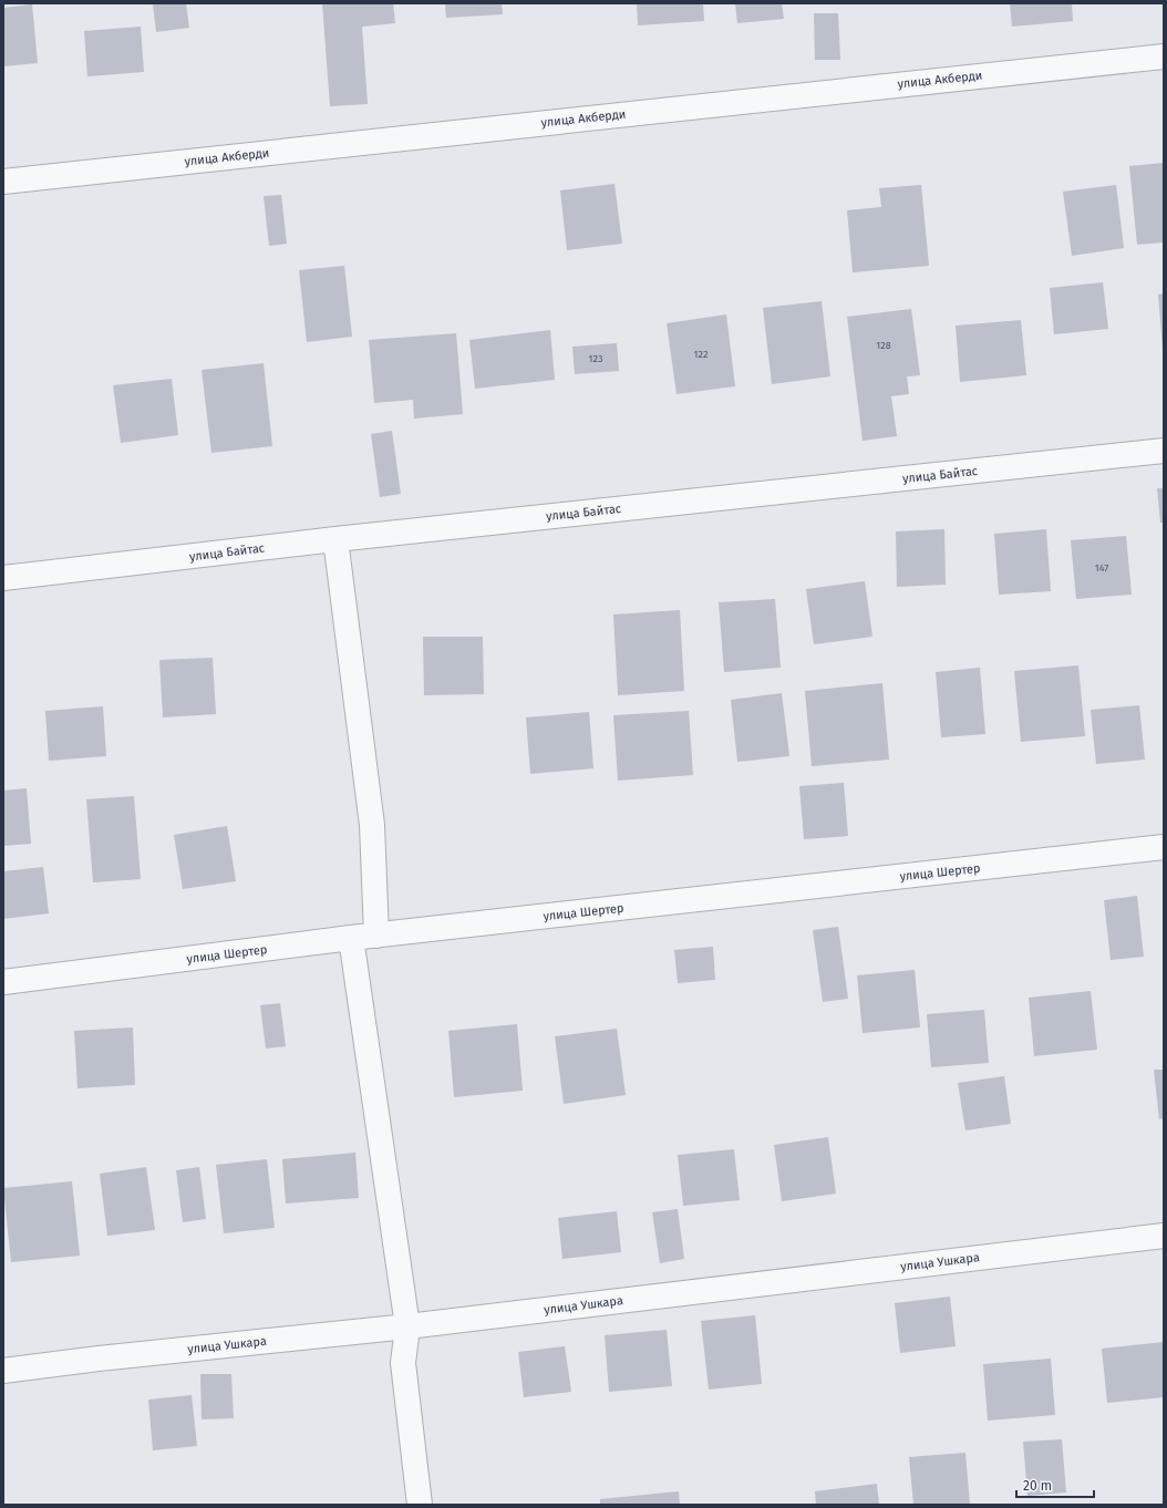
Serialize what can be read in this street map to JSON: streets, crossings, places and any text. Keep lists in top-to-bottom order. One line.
{"streets":{"street":["улица Акберди","улица Байтас","улица Шертер","улица Ушкара"]},"house_numbers":["128","122","123","147"],"scale_bar":"20 m"}
